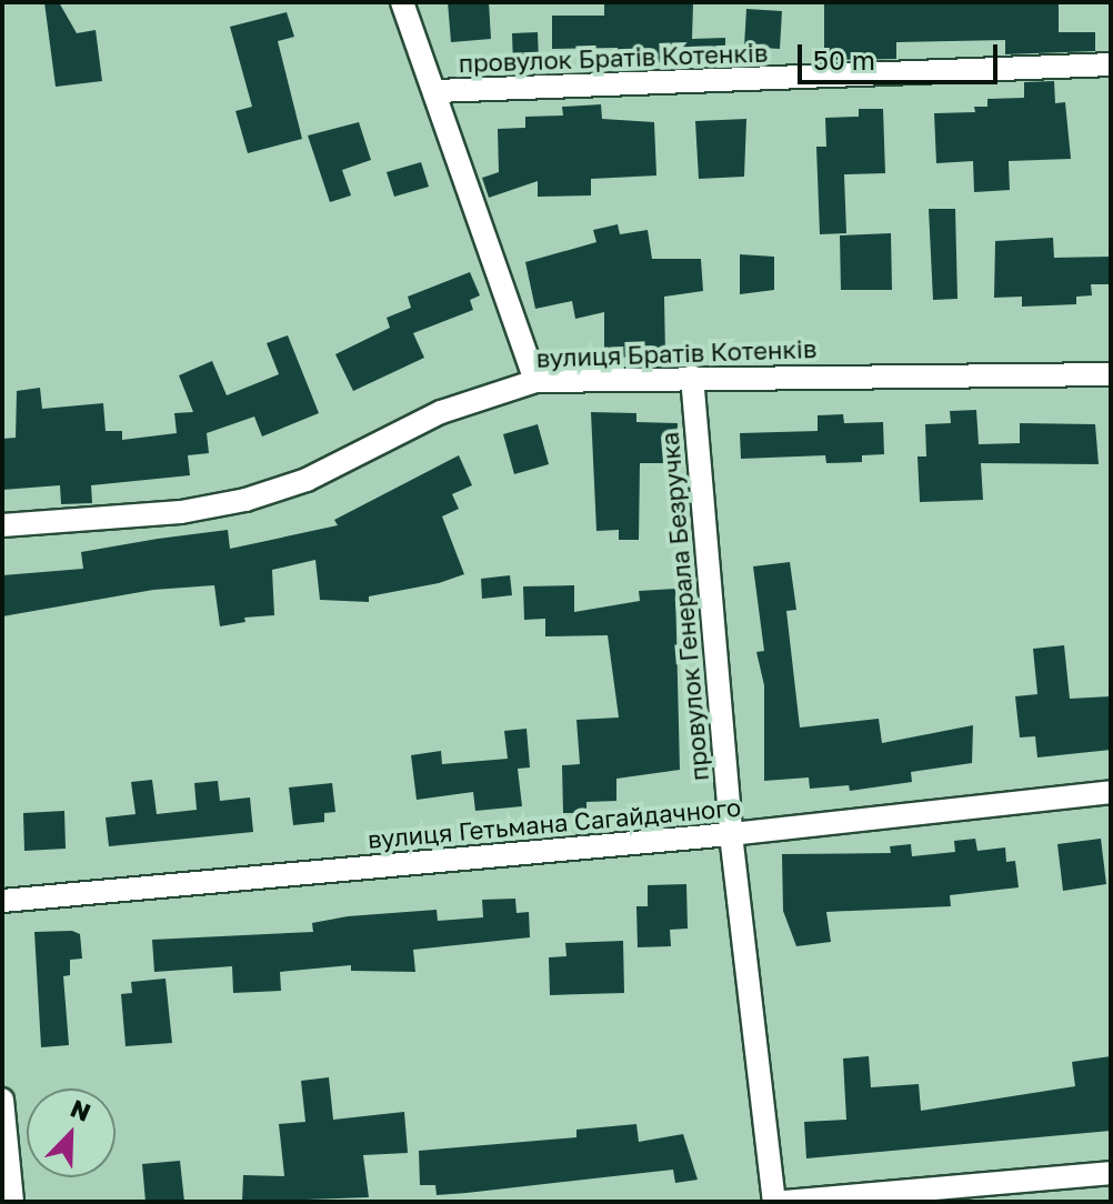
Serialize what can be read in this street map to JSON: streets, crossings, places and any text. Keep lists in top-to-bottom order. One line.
{"streets":{"street":["провулок Братів Котенків","вулиця Братів Котенків","провулок Генерала Безручка","вулиця Гетьмана Сагайдачного"]},"crossings":[["провулок Братів Котенків","вулиця Братів Котенків"],["вулиця Братів Котенків","провулок Генерала Безручка"],["провулок Генерала Безручка","вулиця Гетьмана Сагайдачного"]],"scale_bar":"50 m","north":"top right"}
